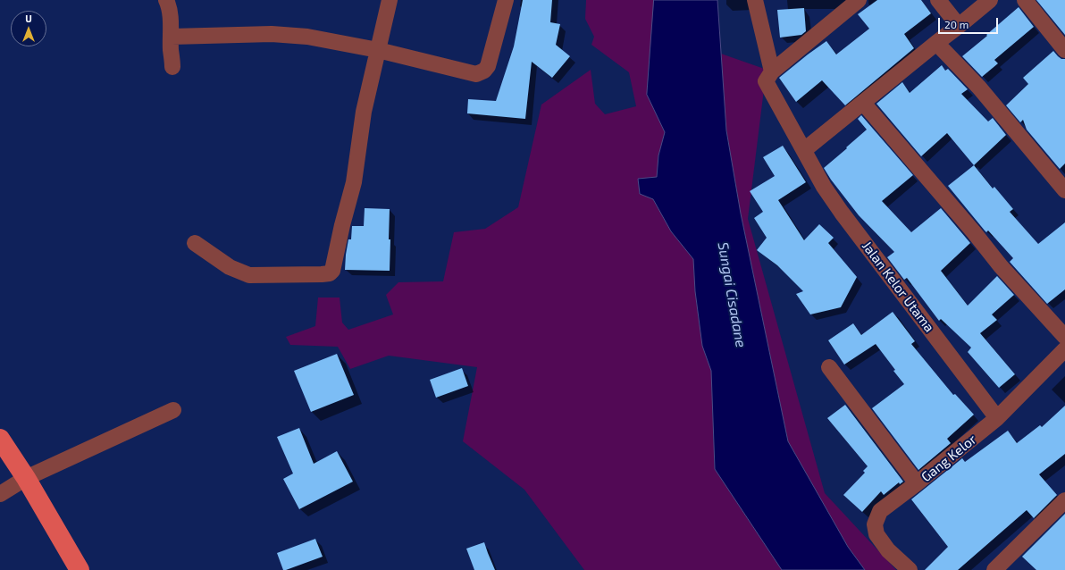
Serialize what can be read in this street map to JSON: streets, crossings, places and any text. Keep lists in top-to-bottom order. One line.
{"streets":{"street":["Jalan Kelor Utama","Gang Kelor"]},"crossings":[["Jalan Kelor Utama","Gang Kelor"]],"water":["Sungai Cisadane"],"scale_bar":"20 m","north":"top"}
